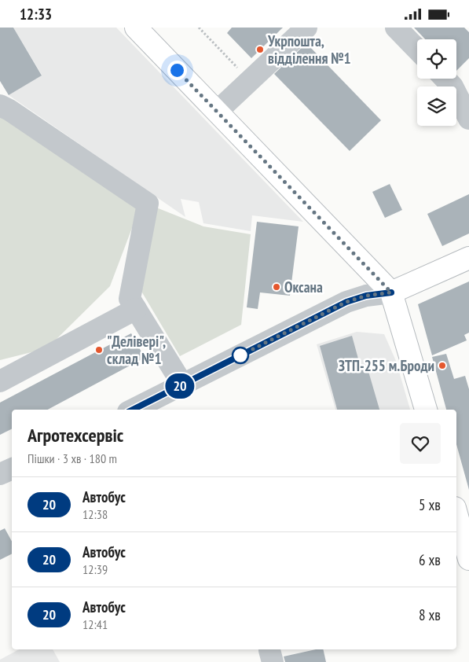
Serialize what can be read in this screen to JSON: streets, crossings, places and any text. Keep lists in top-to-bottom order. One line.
{"places":["Укрпошта, відділення №1","Оксана","\"Делівері\", склад №1","ЗТП-255 м.Броди"],"lines":["bus line 20"],"page":{"status":"12:33","on_map":"20","heading":["Агротехсервіс","Пішки · 3 хв · 180 m"],"list":[{"mark":"20","name":"Автобус","note":"12:38","value":"5 хв"},{"mark":"20","name":"Автобус","note":"12:39","value":"6 хв"},{"mark":"20","name":"Автобус","note":"12:41","value":"8 хв"}]}}
